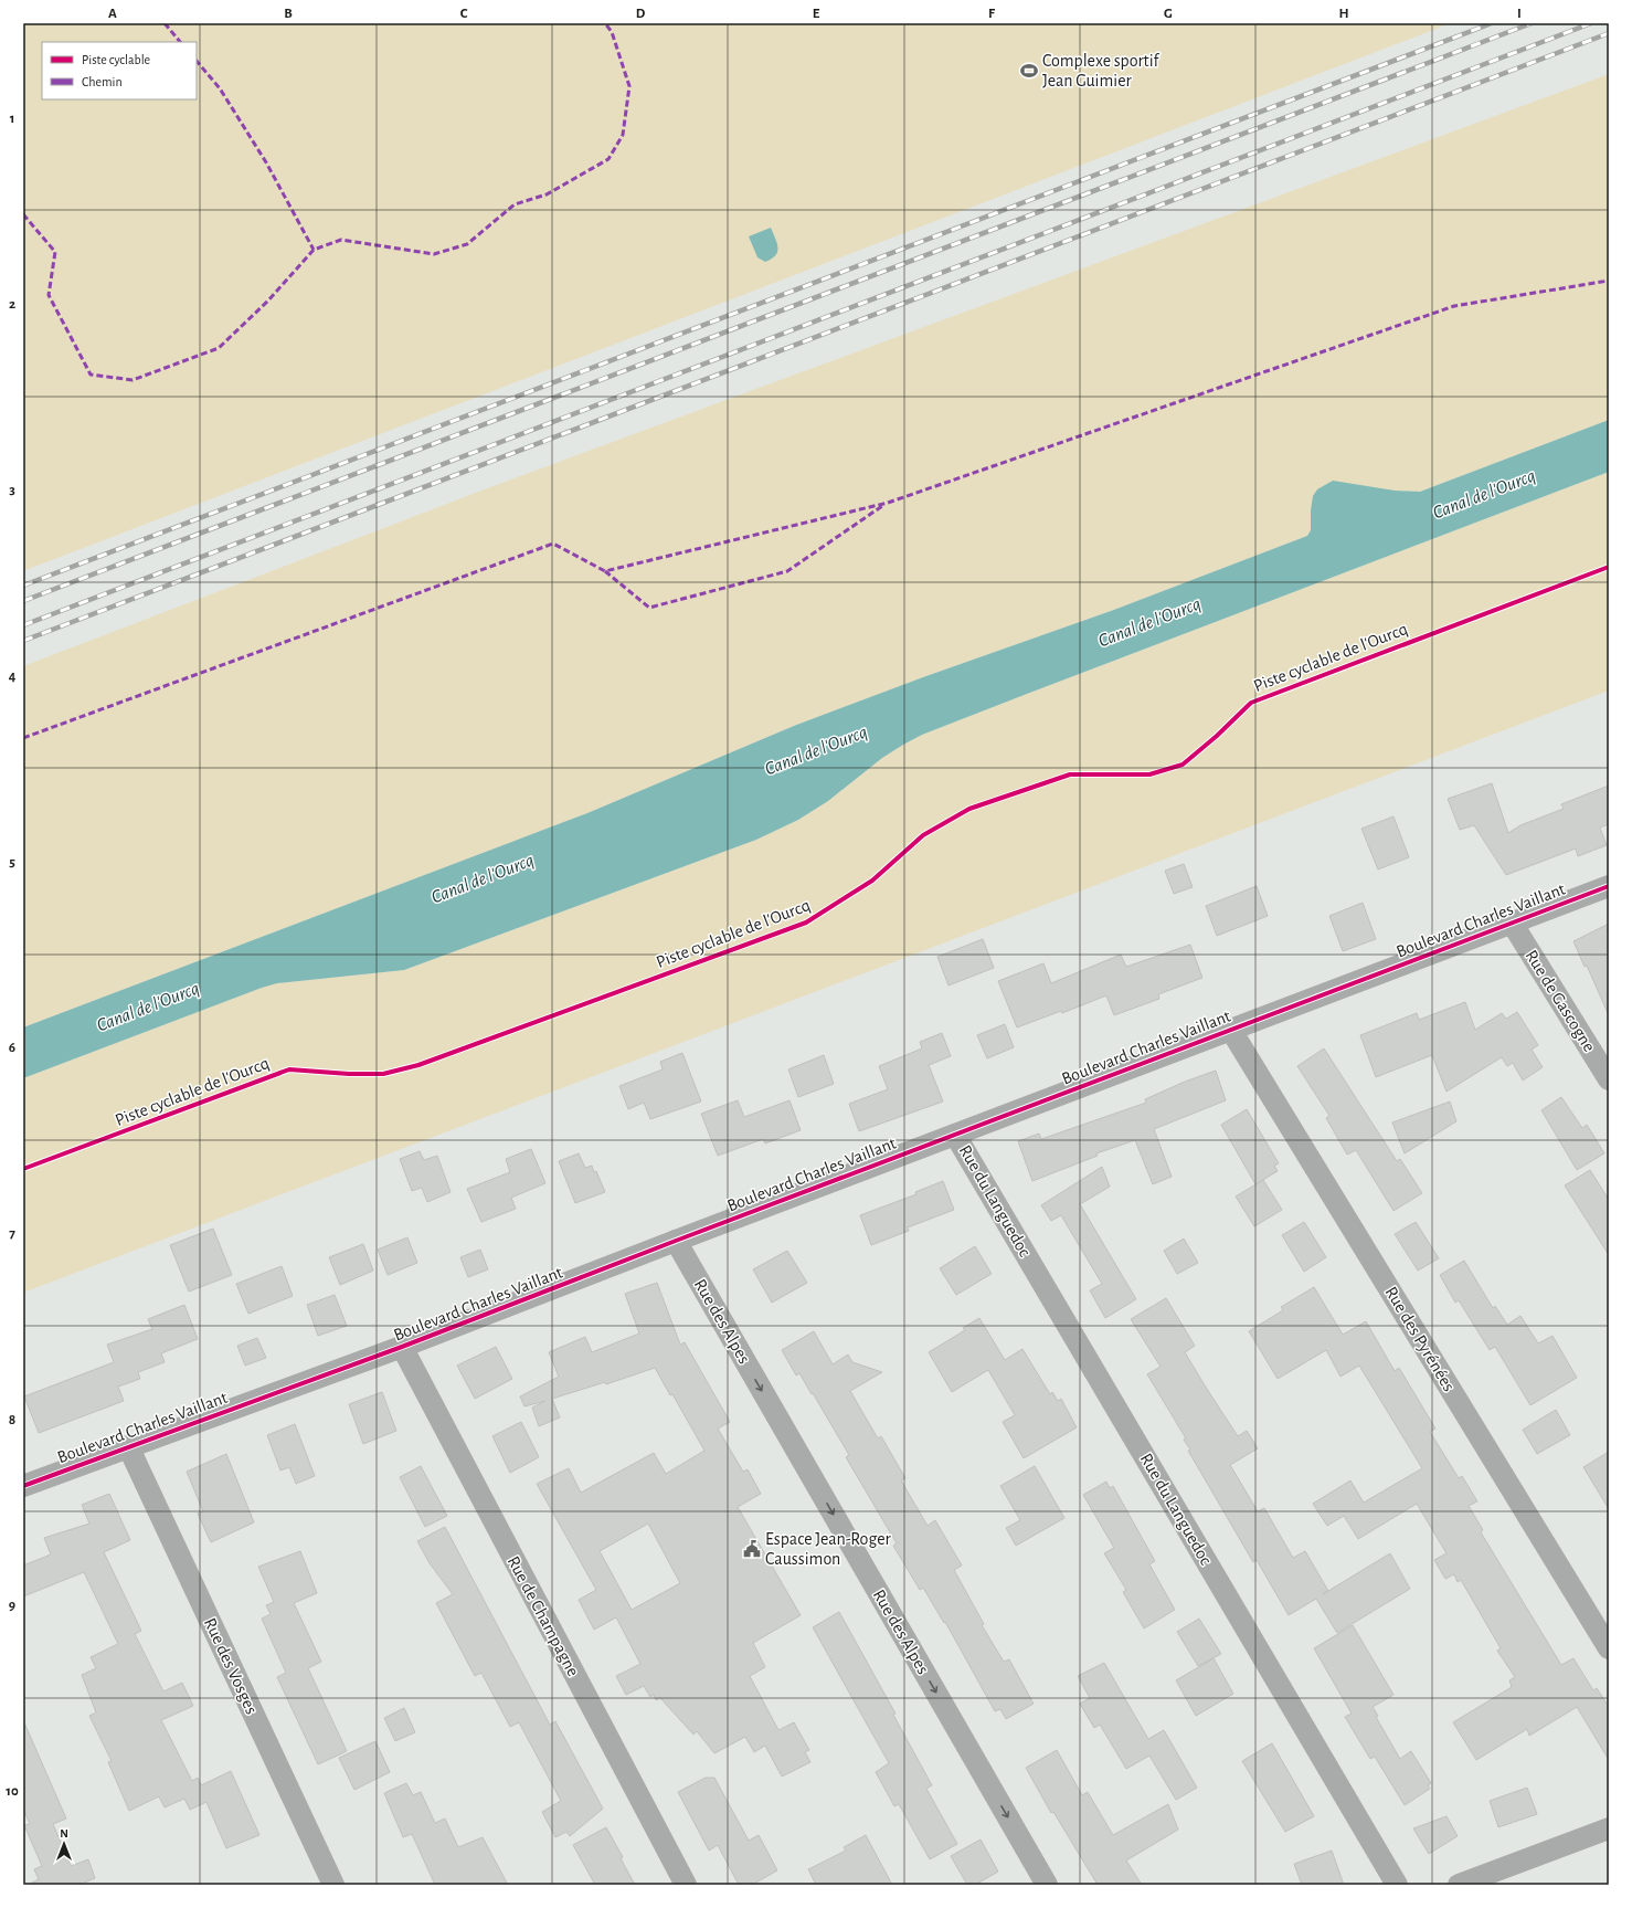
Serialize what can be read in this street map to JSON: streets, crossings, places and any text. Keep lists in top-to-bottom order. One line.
{"streets":{"street":["Boulevard Charles Vaillant","Rue de Gascogne","Rue du Languedoc","Rue des Alpes","Rue des Pyrénées","Rue de Champagne","Rue des Vosges"],"cycle path":["Piste cyclable de l'Ourcq"]},"crossings":[["Boulevard Charles Vaillant","Rue de Gascogne"],["Boulevard Charles Vaillant","Rue du Languedoc"],["Boulevard Charles Vaillant","Rue des Alpes"],["Boulevard Charles Vaillant","Rue des Pyrénées"],["Boulevard Charles Vaillant","Rue de Champagne"],["Boulevard Charles Vaillant","Rue des Vosges"]],"one_way":["Rue des Alpes"],"water":["Canal de l'Ourcq"],"places":{"sports":["Complexe sportif Jean Guimier"],"public building":["Espace Jean-Roger Caussimon"]},"legend":["Piste cyclable","Chemin"],"north":"top","grid":{"columns":["A","B","C","D","E","F","G","H","I"],"rows":["1","2","3","4","5","6","7","8","9","10"]}}
